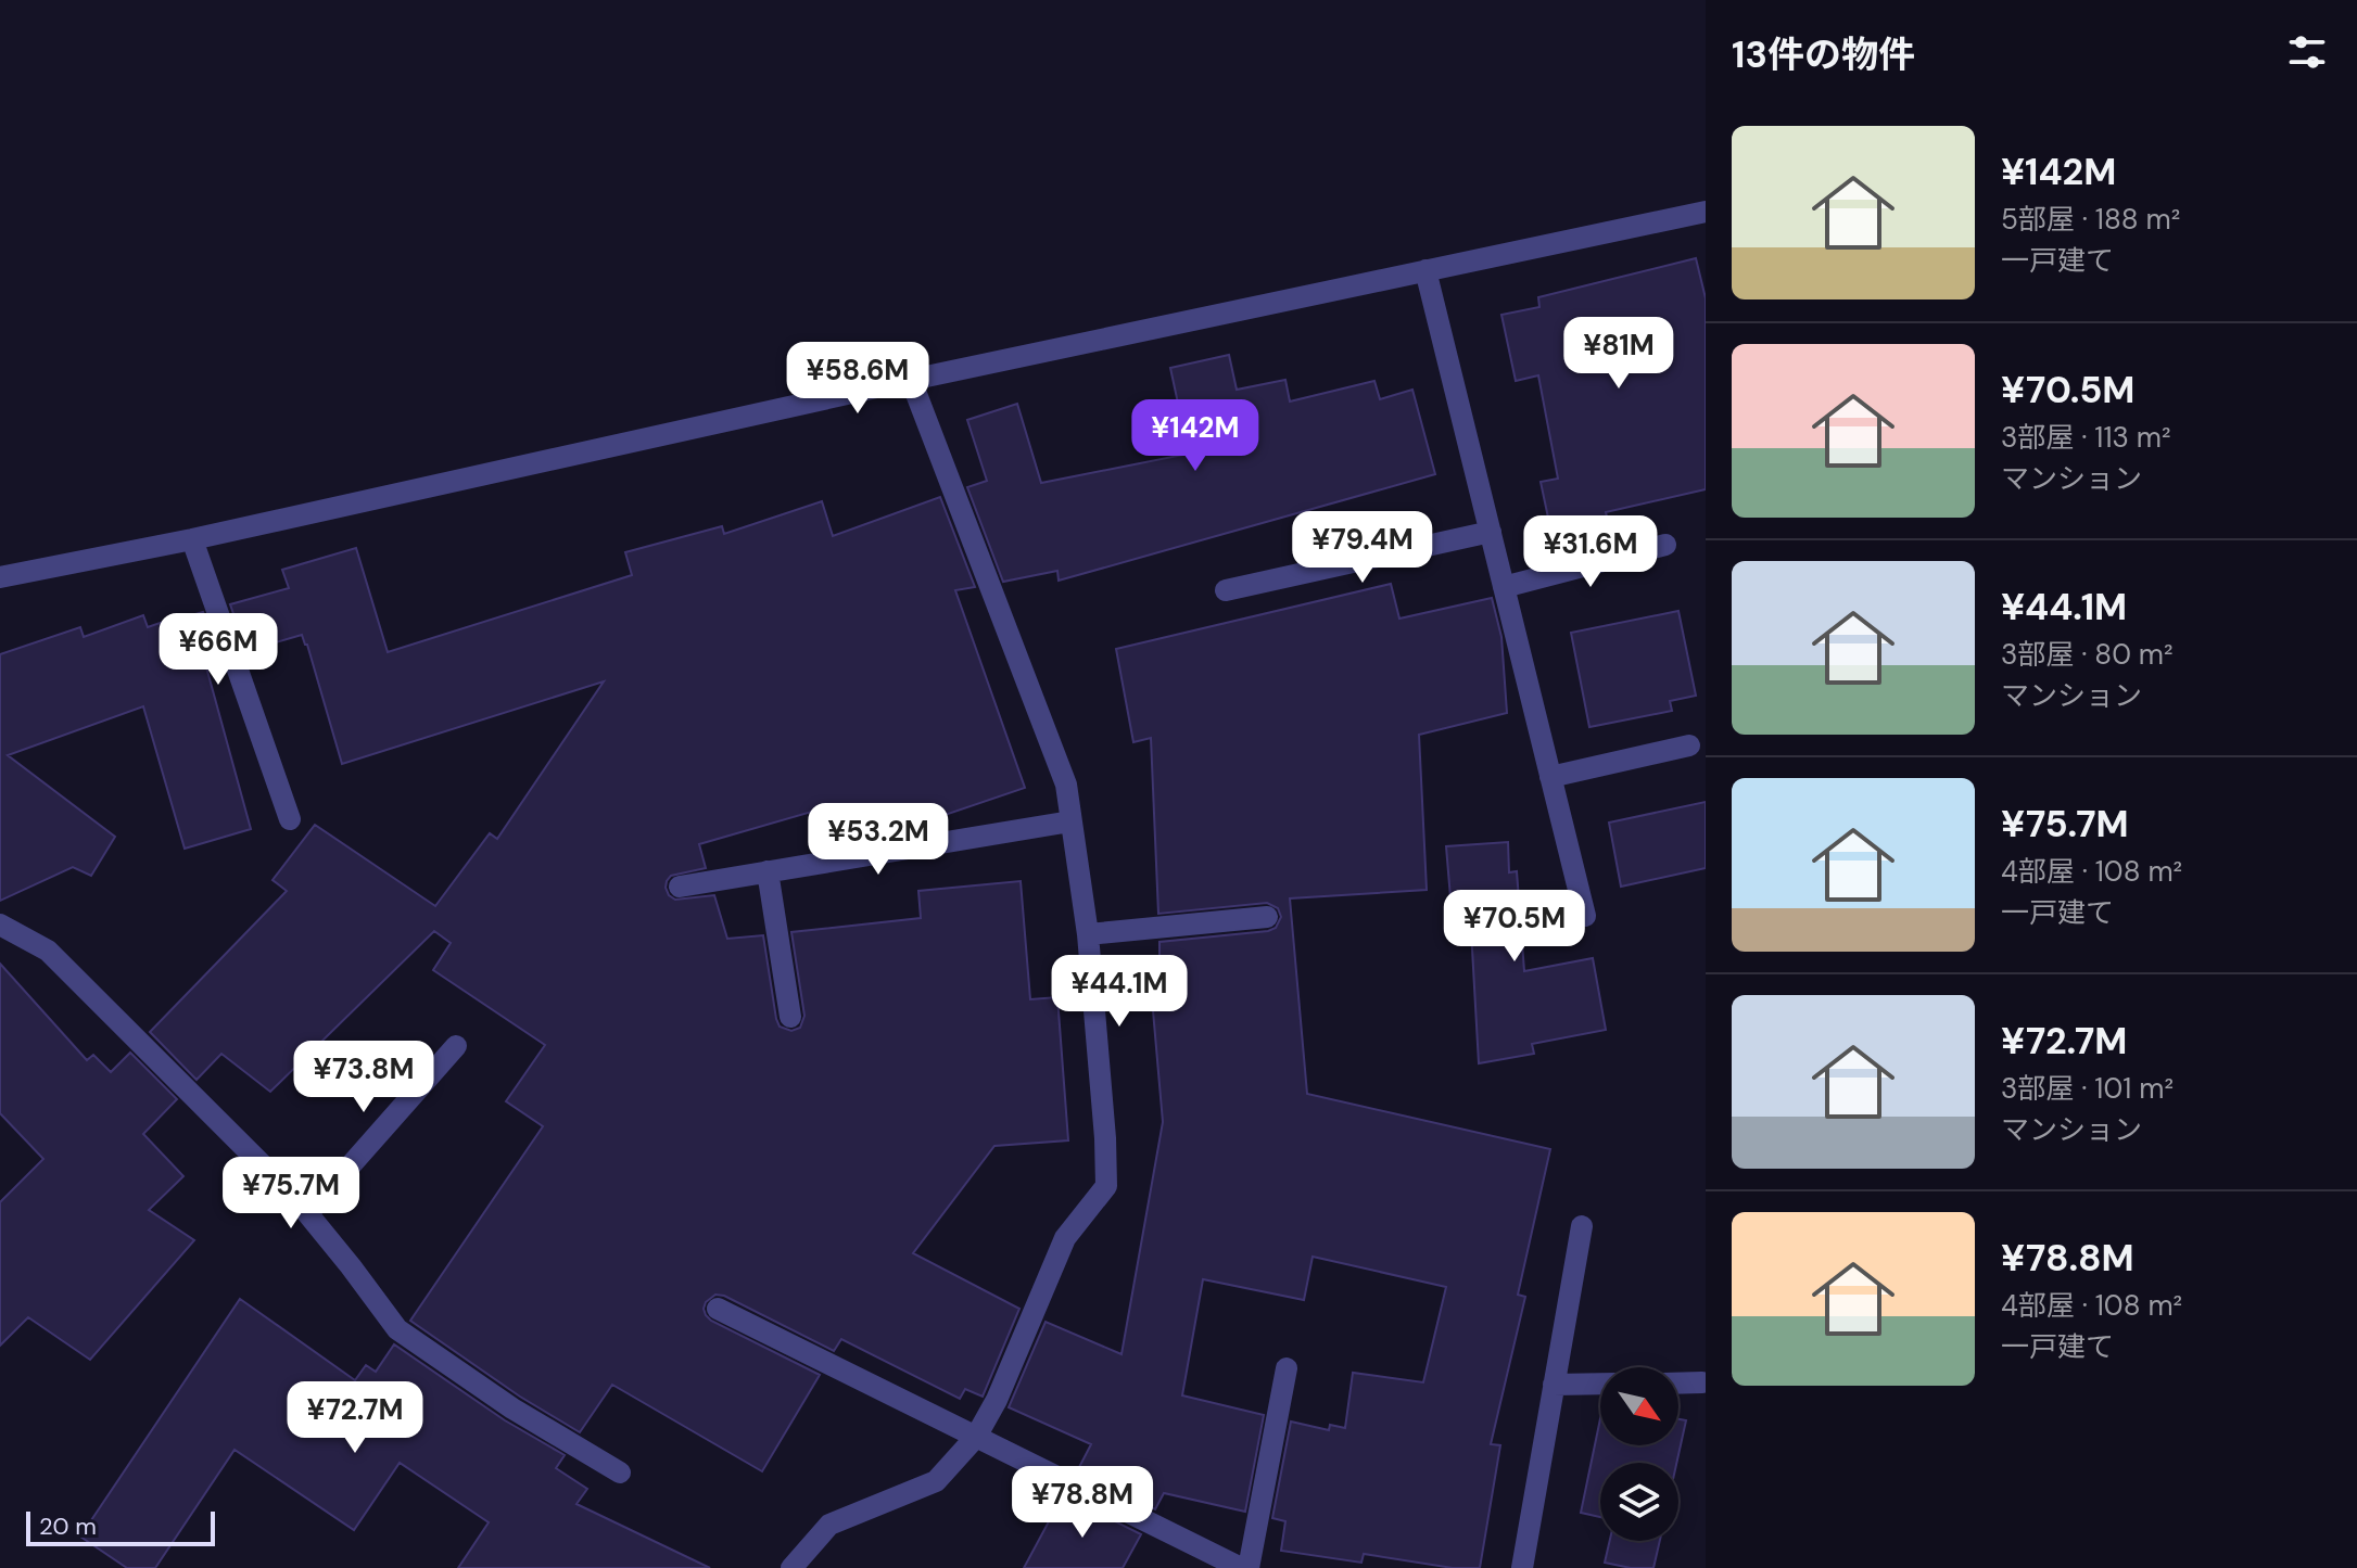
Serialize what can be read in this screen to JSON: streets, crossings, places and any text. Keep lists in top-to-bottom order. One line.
{"scale_bar":"20 m","north":"bottom right","page":{"heading":"13件の物件","list":[{"name":"¥142M","note":"5部屋 · 188 m² · 一戸建て"},{"name":"¥70.5M","note":"3部屋 · 113 m² · マンション"},{"name":"¥44.1M","note":"3部屋 · 80 m² · マンション"},{"name":"¥75.7M","note":"4部屋 · 108 m² · 一戸建て"},{"name":"¥72.7M","note":"3部屋 · 101 m² · マンション"},{"name":"¥78.8M","note":"4部屋 · 108 m² · 一戸建て"}],"price":["¥81M","¥58.6M","¥142M","¥79.4M","¥31.6M","¥66M","¥53.2M","¥70.5M","¥44.1M","¥73.8M","¥75.7M","¥72.7M","¥78.8M"],"scale":"20 m"}}
